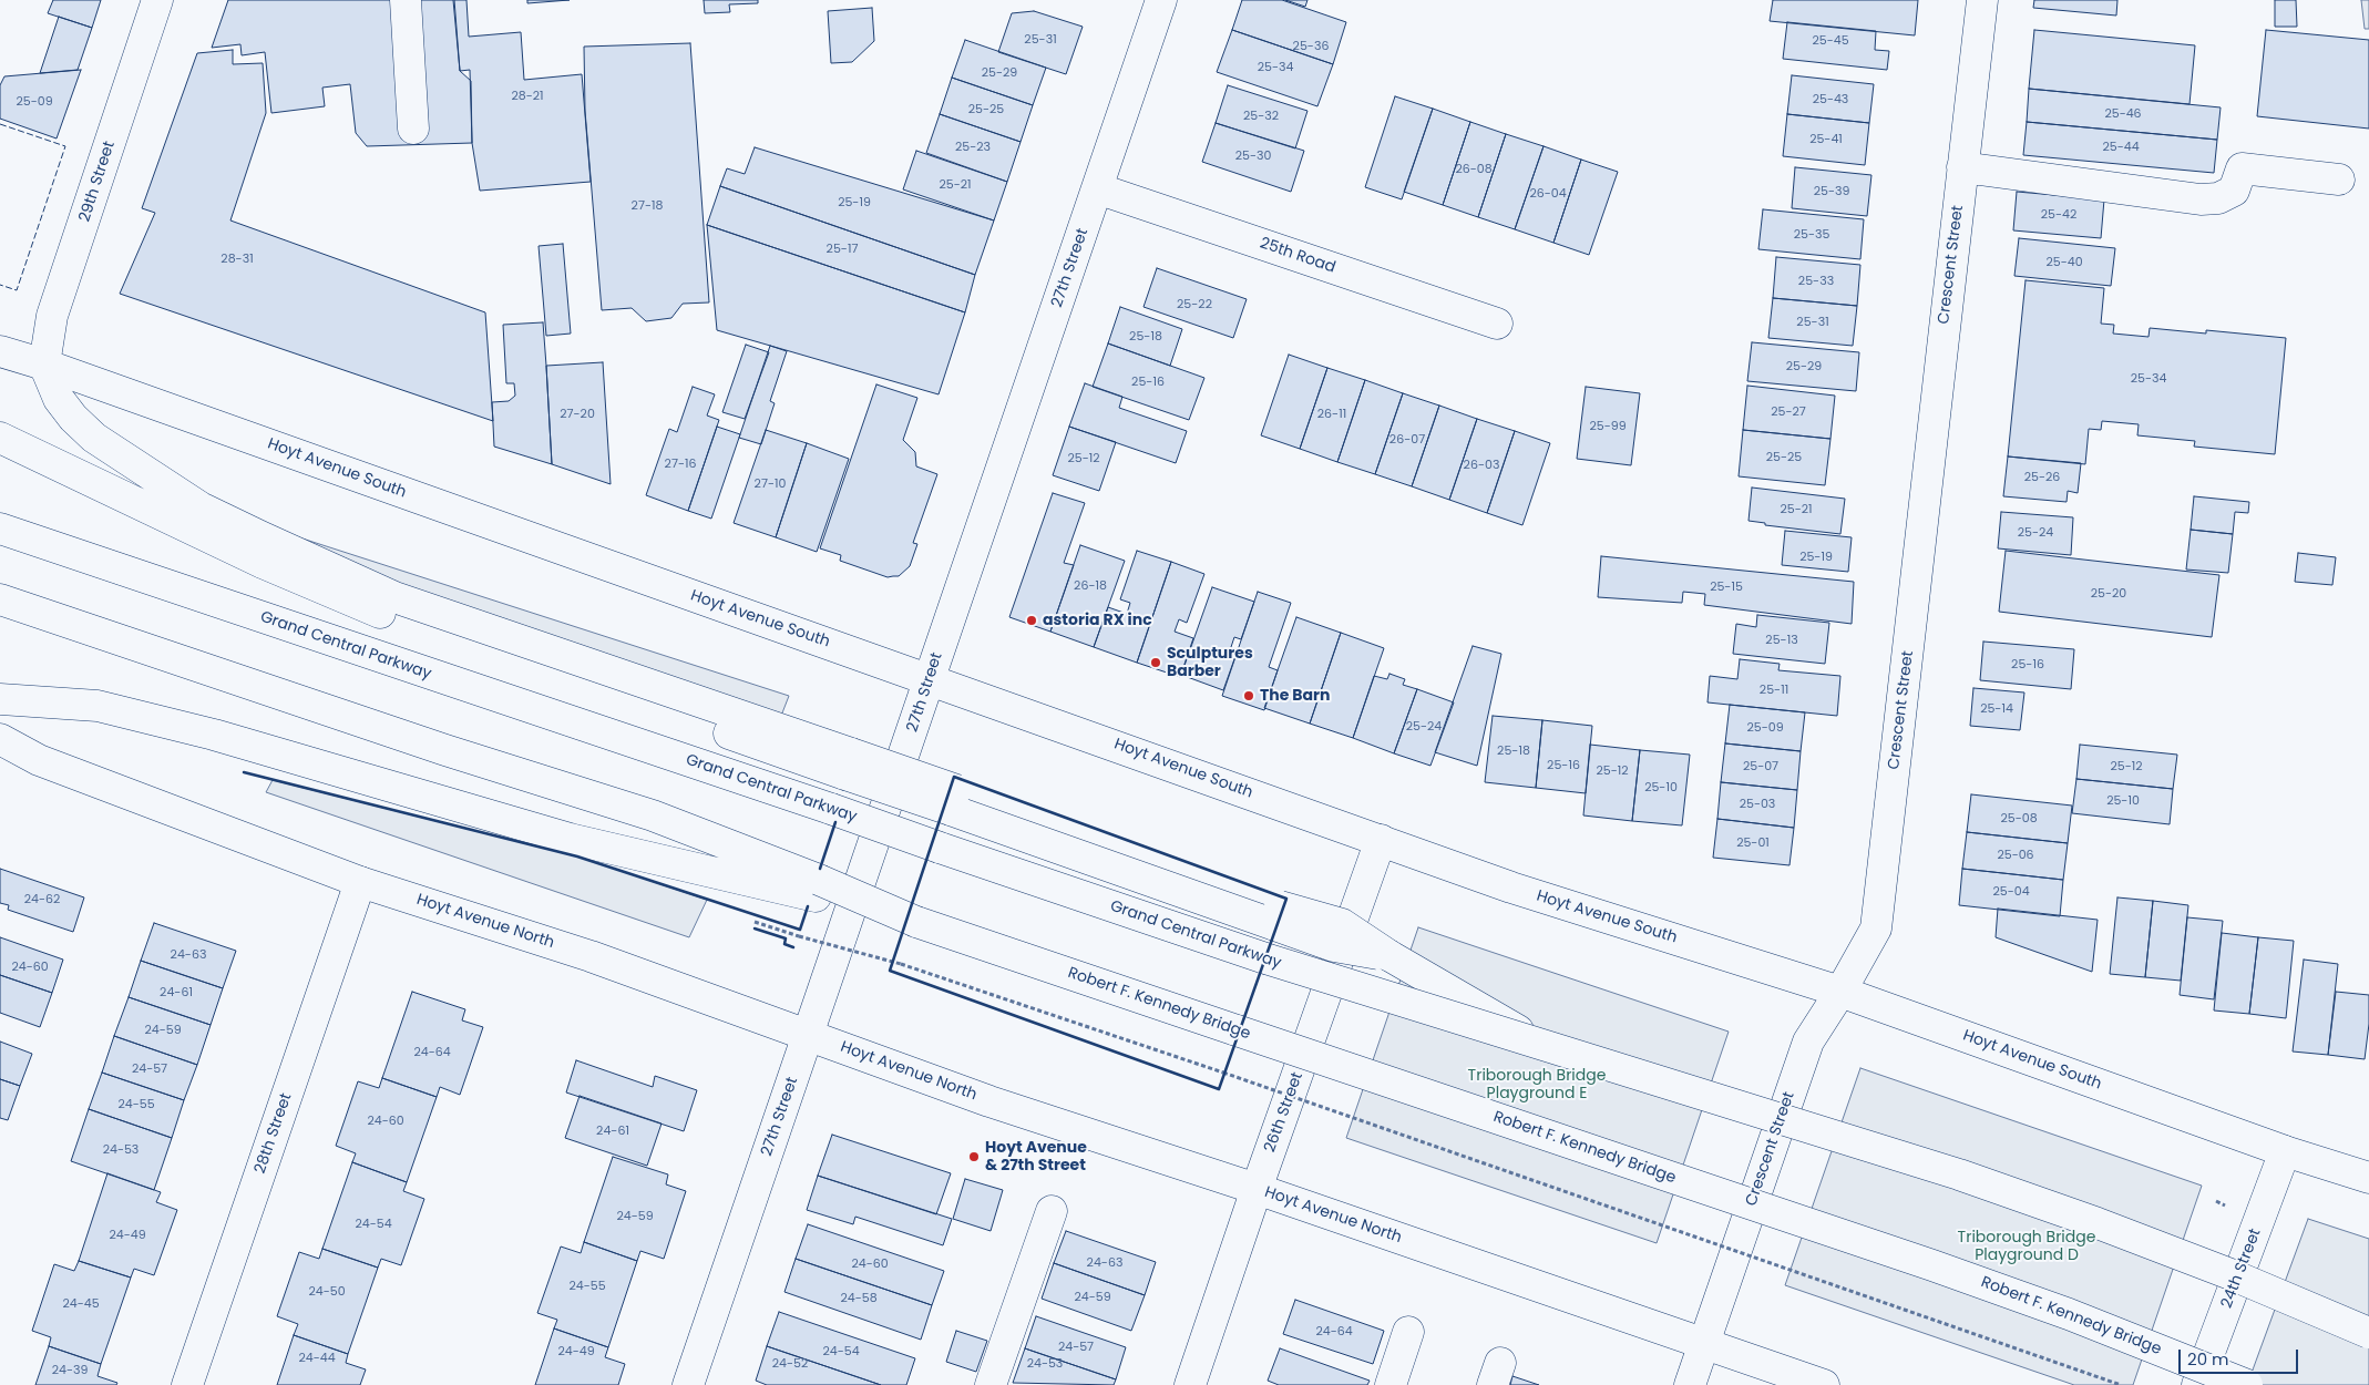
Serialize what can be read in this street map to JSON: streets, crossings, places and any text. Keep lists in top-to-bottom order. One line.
{"streets":{"main road":["29th Street","25th Road","Crescent Street","27th Street","Hoyt Avenue South","Grand Central Parkway","Hoyt Avenue North","Robert F. Kennedy Bridge","26th Street","28th Street","24th Street"]},"crossings":[["29th Street","Hoyt Avenue South"],["25th Road","27th Street"],["Crescent Street","Hoyt Avenue South"],["Crescent Street","Hoyt Avenue North"],["27th Street","Hoyt Avenue South"],["27th Street","Hoyt Avenue North"],["Hoyt Avenue South","26th Street"],["Hoyt Avenue South","24th Street"],["Hoyt Avenue North","26th Street"],["Hoyt Avenue North","28th Street"]],"parks":["Triborough Bridge Playground E","Triborough Bridge Playground D"],"places":["astoria RX inc","Sculptures Barber","The Barn","Hoyt Avenue & 27th Street"],"house_numbers":["25-31","25-45","25-36","25-34","25-29","28-21","25-43","25-09","25-25","25-46","25-32","25-41","25-23","25-44","25-30","26-08","25-21","25-39","26-04","25-19","27-18","25-42","25-35","25-17","28-31","25-40","25-33","25-22","25-31","25-18","25-29","25-34","25-16","25-27","27-20","26-11","25-99","26-07","25-25","25-12","27-16","26-03","25-26","27-10","25-21","25-24","25-19","26-18","25-15","25-20","25-13","25-16","25-11","25-14","25-24","25-09","25-18","25-16","25-07","25-12","25-12","25-10","25-10","25-03","25-08","25-01","25-06","25-04","24-62","24-63","24-60","24-61","24-59","24-64","24-57","24-55","24-60","24-61","24-53","24-59","24-54","24-49","24-63","24-60","24-55","24-50","24-59","24-58","24-45","24-64","24-57","24-49","24-54","24-44","24-52","24-53","24-39"],"scale_bar":"20 m"}
